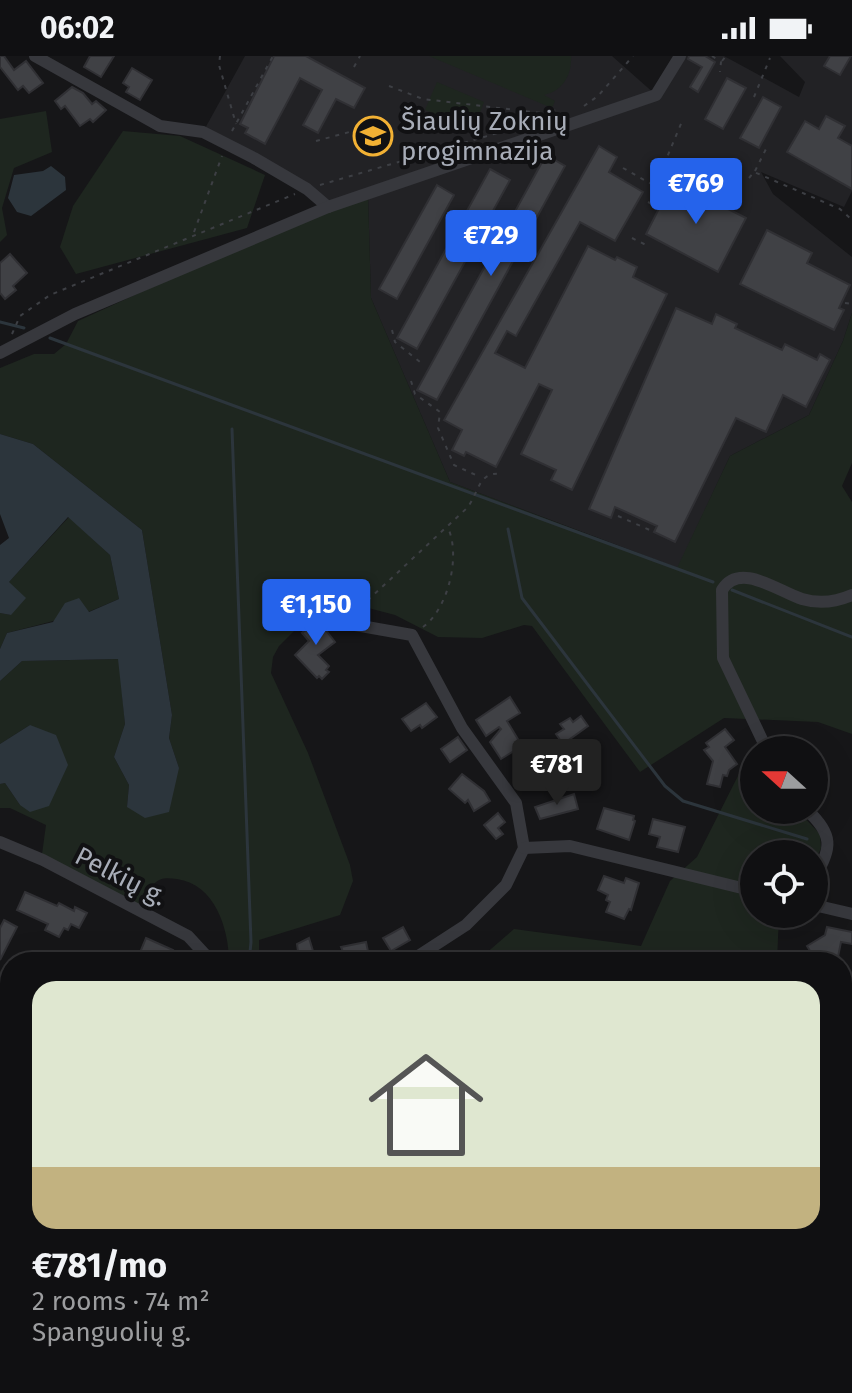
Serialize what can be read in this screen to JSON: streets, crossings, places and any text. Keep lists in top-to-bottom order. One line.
{"streets":{"street":["Pelkių g."]},"places":{"school or university":["Šiaulių Zoknių progimnazija"]},"north":"left","page":{"status":"06:02","price":["€769","€729","€1,150","€781"],"list":[{"name":"€781/mo","note":"2 rooms · 74 m² · Spanguolių g."}]}}
